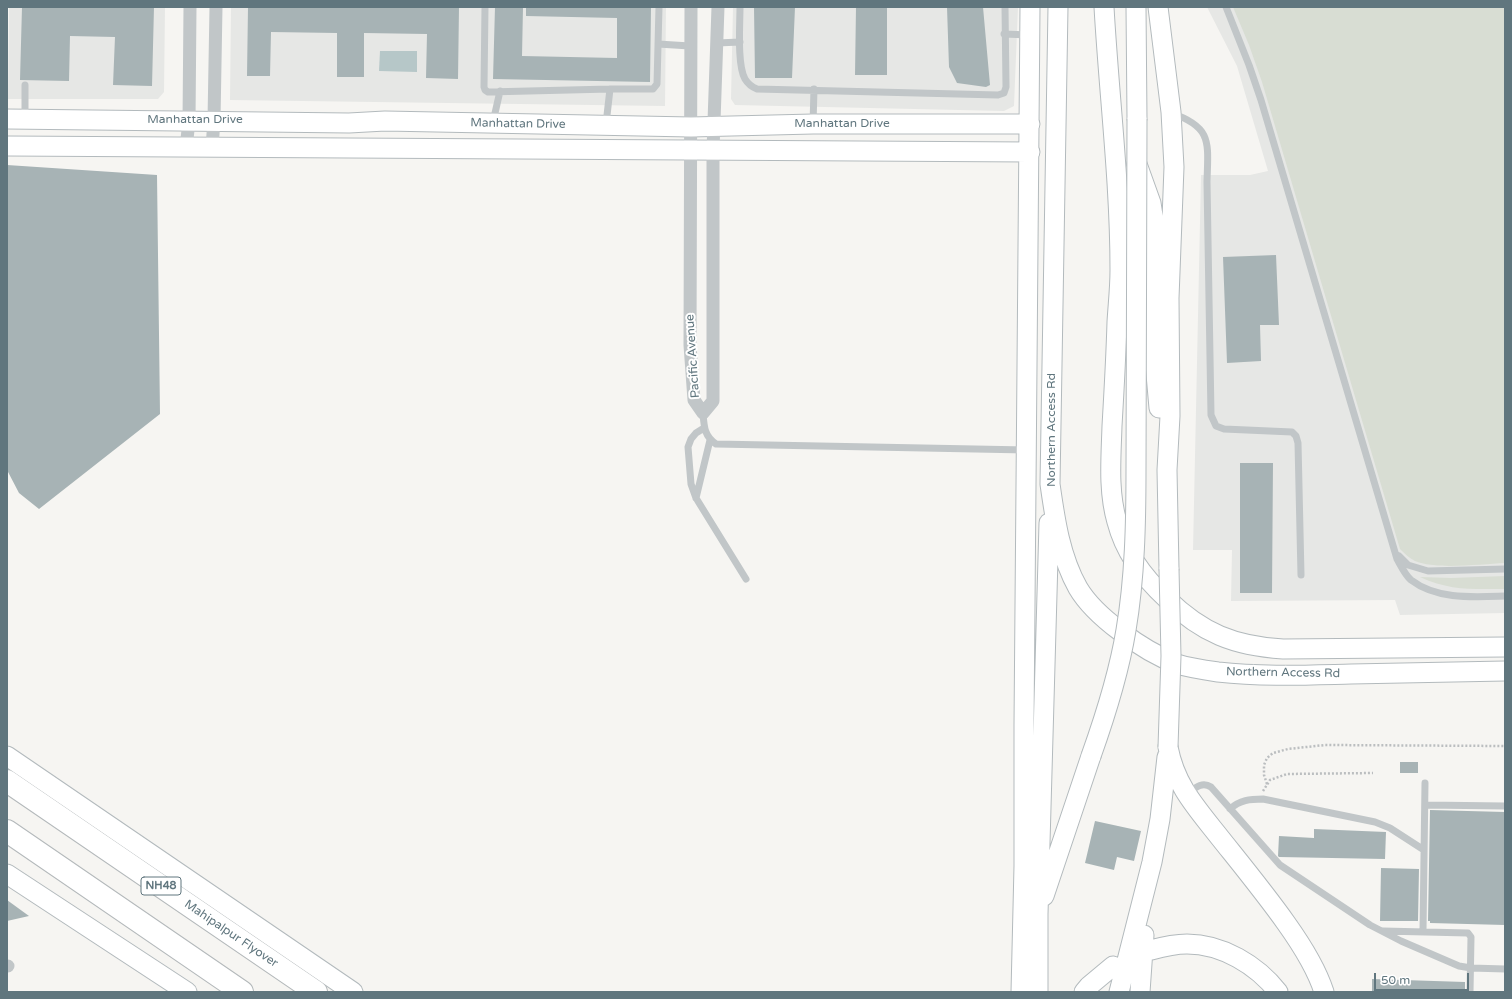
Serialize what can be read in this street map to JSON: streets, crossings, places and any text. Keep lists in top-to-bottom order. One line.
{"streets":{"highway":["NH48","Mahipalpur Flyover"],"street":["Manhattan Drive","Pacific Avenue","Northern Access Rd"]},"crossings":[["Manhattan Drive","Pacific Avenue"]],"scale_bar":"50 m"}
